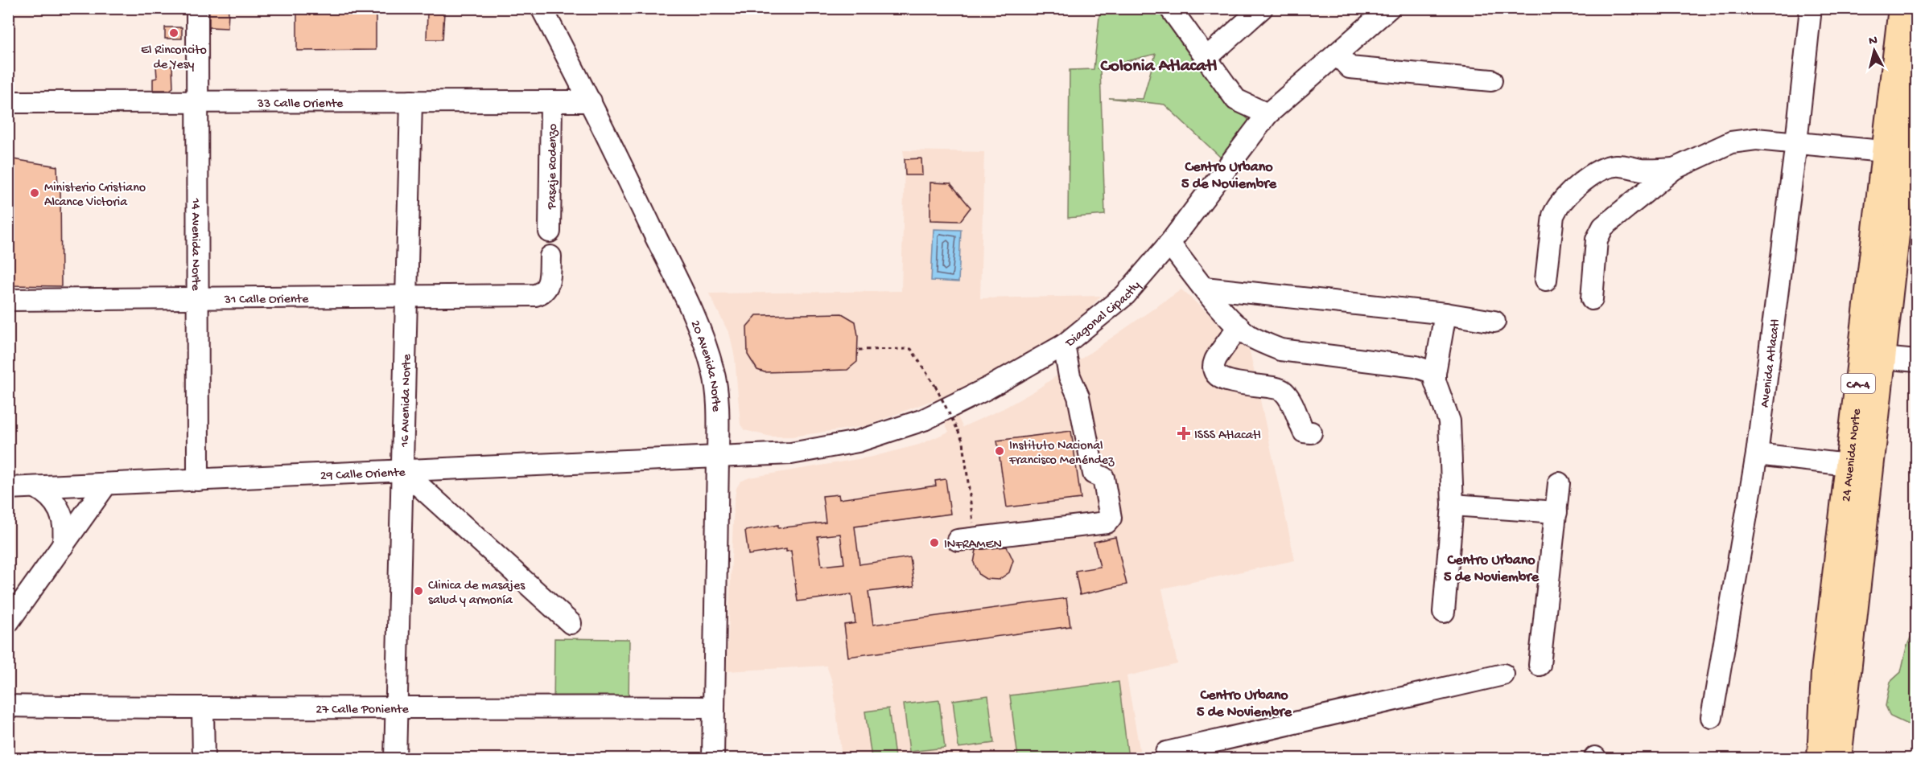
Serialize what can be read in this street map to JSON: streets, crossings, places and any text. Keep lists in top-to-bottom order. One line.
{"streets":{"main road":["CA-4","24 Avenida Norte"],"street":["33 Calle Oriente","Pasaje Rodenzo","14 Avenida Norte","31 Calle Oriente","Diagonal Cipactly","Avenida Atlacatl","20 Avenida Norte","16 Avenida Norte","29 Calle Oriente","27 Calle Poniente"]},"crossings":[["33 Calle Oriente","Pasaje Rodenzo"],["33 Calle Oriente","14 Avenida Norte"],["33 Calle Oriente","20 Avenida Norte"],["33 Calle Oriente","16 Avenida Norte"],["14 Avenida Norte","31 Calle Oriente"],["14 Avenida Norte","29 Calle Oriente"],["31 Calle Oriente","16 Avenida Norte"],["Diagonal Cipactly","20 Avenida Norte"],["Diagonal Cipactly","29 Calle Oriente"],["20 Avenida Norte","29 Calle Oriente"],["20 Avenida Norte","27 Calle Poniente"],["16 Avenida Norte","29 Calle Oriente"],["16 Avenida Norte","27 Calle Poniente"]],"districts":["Colonia Atlacatl","Centro Urbano 5 de Noviembre","Centro Urbano 5 de Noviembre","Centro Urbano 5 de Noviembre"],"places":{"other":["El Rinconcito de Yesy","Ministerio Cristiano Alcance Victoria","Instituto Nacional Francisco Menéndez","INFRAMEN","Clinica de masajes salud y armonía"],"health":["ISSS Atlacatl"]},"north":"top"}
